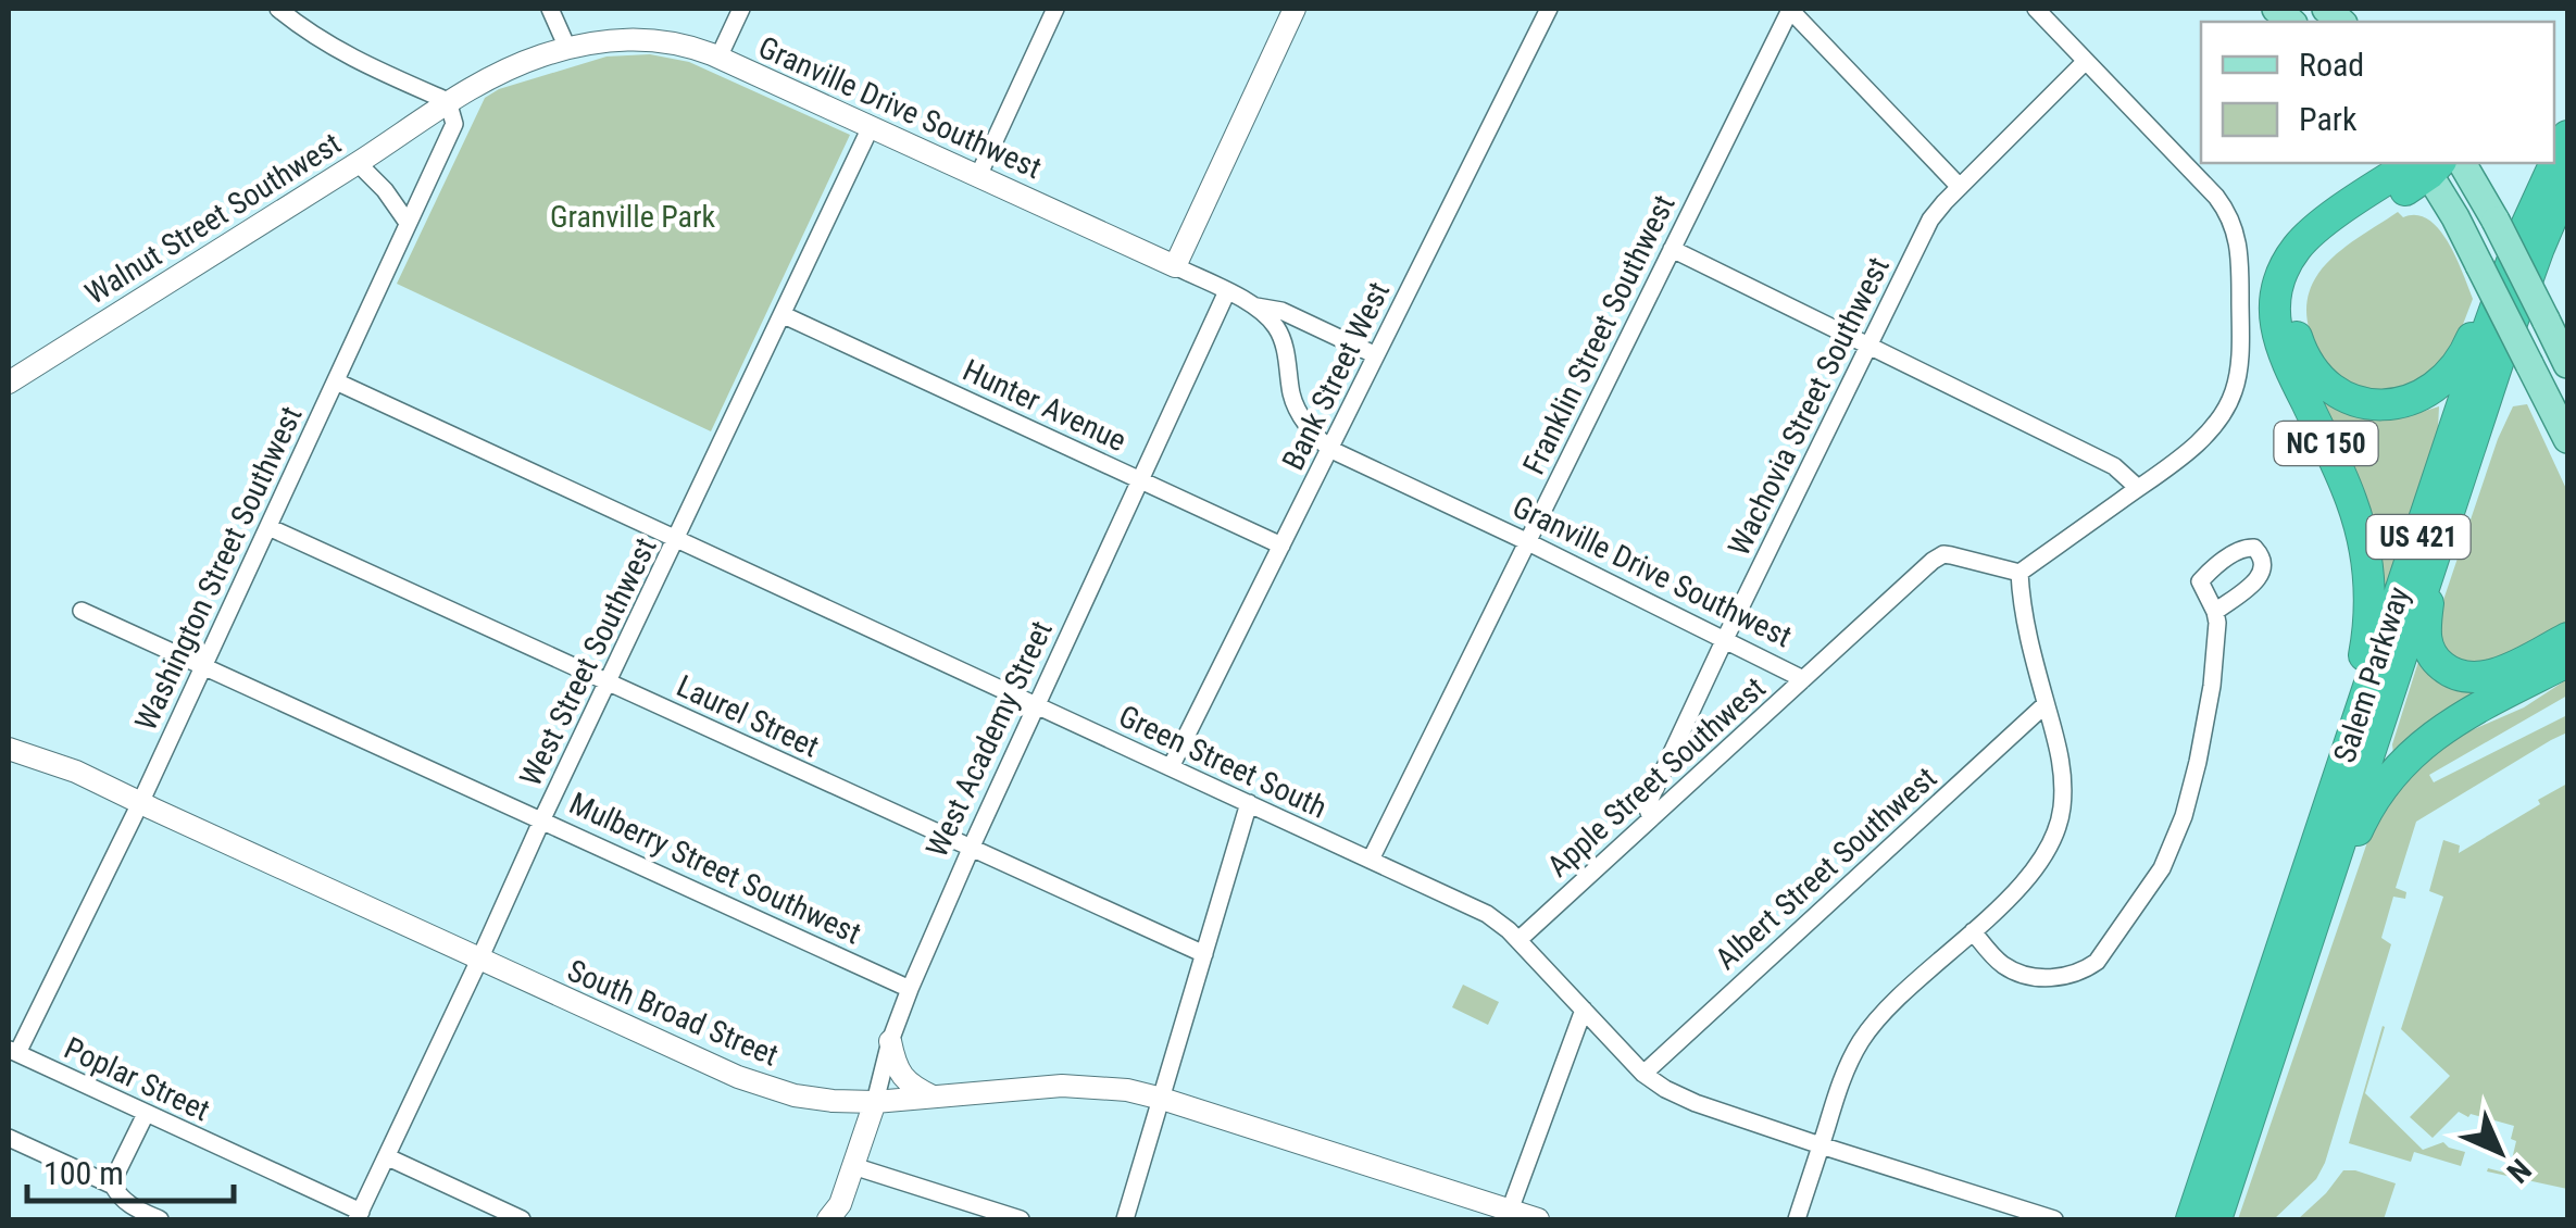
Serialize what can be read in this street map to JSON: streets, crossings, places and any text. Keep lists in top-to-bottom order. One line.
{"streets":{"highway":["NC 150","US 421","Salem Parkway"],"street":["Granville Drive Southwest","Walnut Street Southwest","Franklin Street Southwest","Bank Street West","Hunter Avenue","Wachovia Street Southwest","Washington Street Southwest","West Street Southwest","Laurel Street","West Academy Street","Green Street South","Apple Street Southwest","Mulberry Street Southwest","Albert Street Southwest","South Broad Street","Poplar Street"]},"crossings":[["Granville Drive Southwest","Walnut Street Southwest"],["Granville Drive Southwest","Franklin Street Southwest"],["Granville Drive Southwest","Bank Street West"],["Granville Drive Southwest","Wachovia Street Southwest"],["Granville Drive Southwest","Washington Street Southwest"],["Granville Drive Southwest","West Street Southwest"],["Granville Drive Southwest","West Academy Street"],["Granville Drive Southwest","Apple Street Southwest"],["Walnut Street Southwest","Washington Street Southwest"],["Franklin Street Southwest","Green Street South"],["Bank Street West","Hunter Avenue"],["Bank Street West","Green Street South"],["Hunter Avenue","West Street Southwest"],["Hunter Avenue","West Academy Street"],["Wachovia Street Southwest","Apple Street Southwest"],["NC 150","Salem Parkway"],["Washington Street Southwest","Laurel Street"],["Washington Street Southwest","Green Street South"],["Washington Street Southwest","Mulberry Street Southwest"],["Washington Street Southwest","South Broad Street"],["Washington Street Southwest","Poplar Street"],["West Street Southwest","Laurel Street"],["West Street Southwest","Green Street South"],["West Street Southwest","Mulberry Street Southwest"],["West Street Southwest","South Broad Street"],["West Street Southwest","Poplar Street"],["Laurel Street","West Academy Street"],["West Academy Street","Green Street South"],["West Academy Street","Mulberry Street Southwest"],["West Academy Street","South Broad Street"],["Green Street South","Apple Street Southwest"],["Green Street South","Albert Street Southwest"]],"parks":["Granville Park"],"legend":["Road","Park"],"scale_bar":"100 m","north":"bottom right"}
